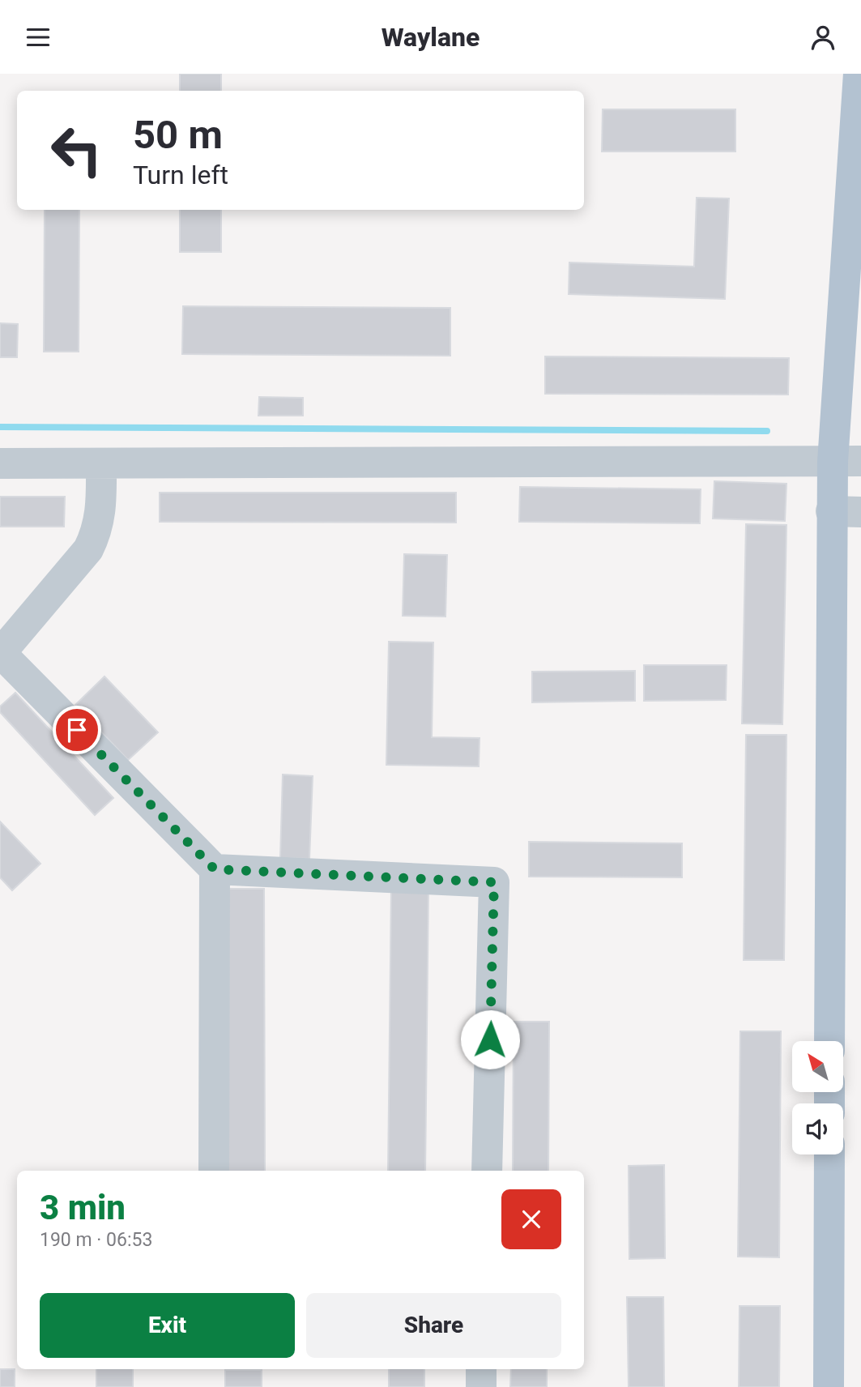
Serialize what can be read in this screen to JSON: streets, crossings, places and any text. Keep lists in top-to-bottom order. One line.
{"north":"top left","page":{"header":"Waylane","turn":["50 m","Turn left"],"heading":["3 min","190 m · 06:53"],"buttons":["Exit","Share"]}}
